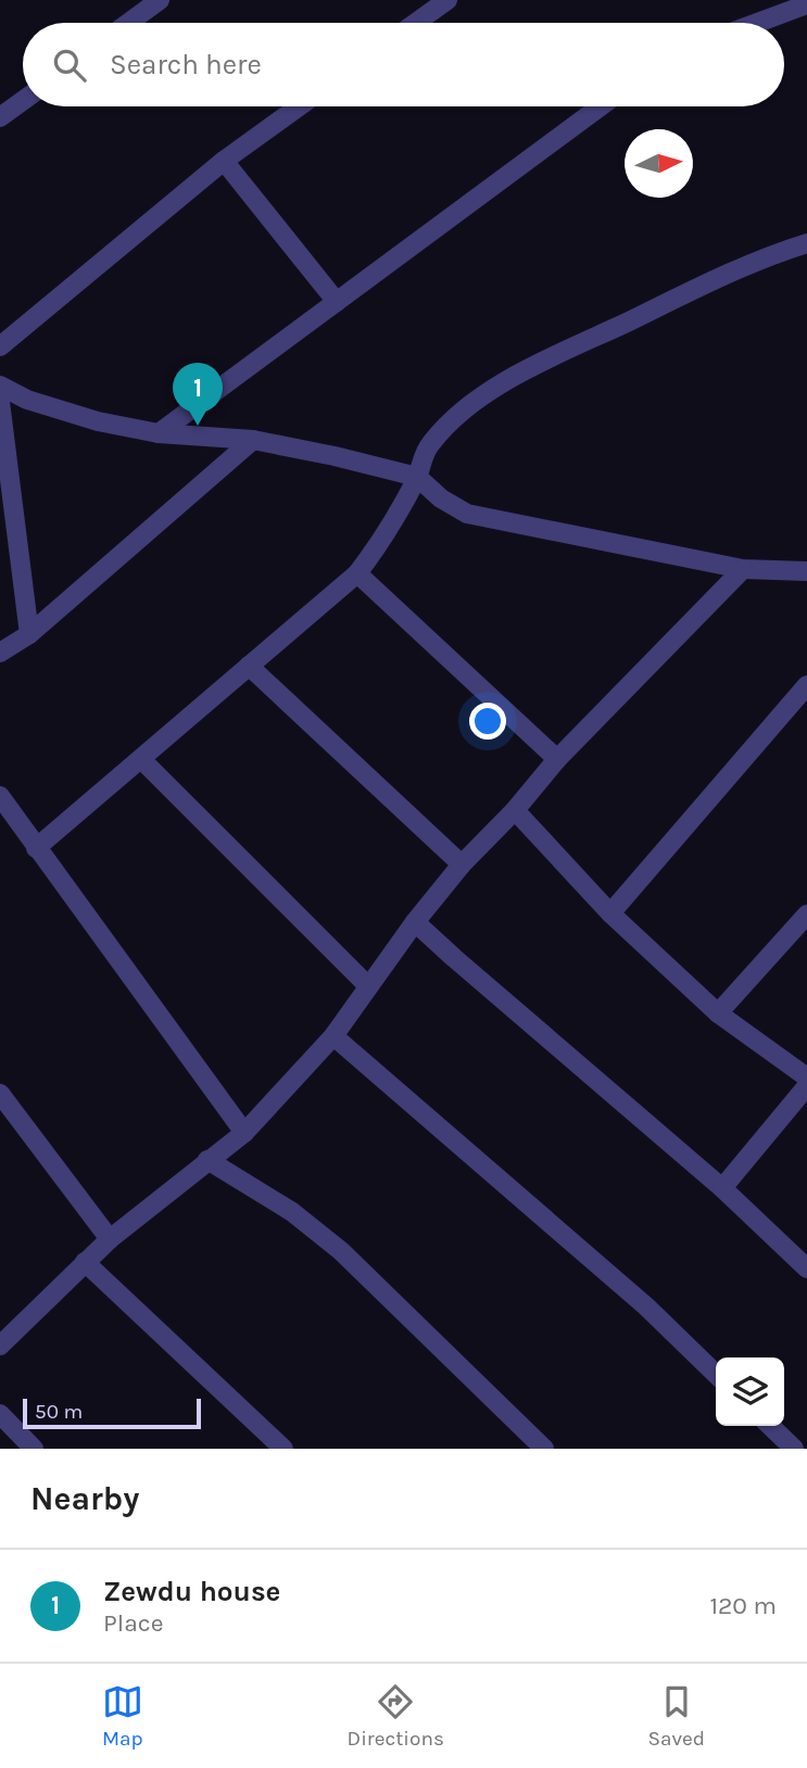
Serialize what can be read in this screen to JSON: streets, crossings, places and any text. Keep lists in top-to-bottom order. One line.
{"scale_bar":"50 m","north":"right","page":{"search":"Search here","pins":"1","scale":"50 m","heading":"Nearby","list":[{"mark":"1","name":"Zewdu house","note":"Place","value":"120 m"}],"nav":["Map","Directions","Saved"]}}
